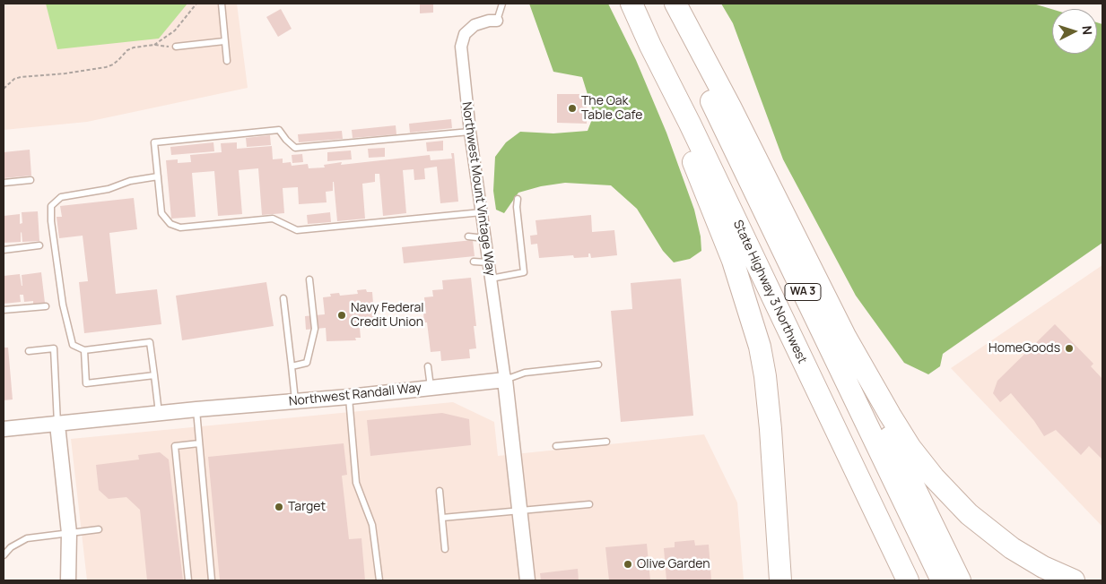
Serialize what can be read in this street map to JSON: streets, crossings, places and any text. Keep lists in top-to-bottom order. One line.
{"streets":{"highway":["State Highway 3 Northwest","WA 3"],"street":["Northwest Mount Vintage Way","Northwest Randall Way"]},"crossings":[["Northwest Mount Vintage Way","Northwest Randall Way"]],"places":["The Oak Table Cafe","Navy Federal Credit Union","HomeGoods","Target","Olive Garden"],"north":"right"}
